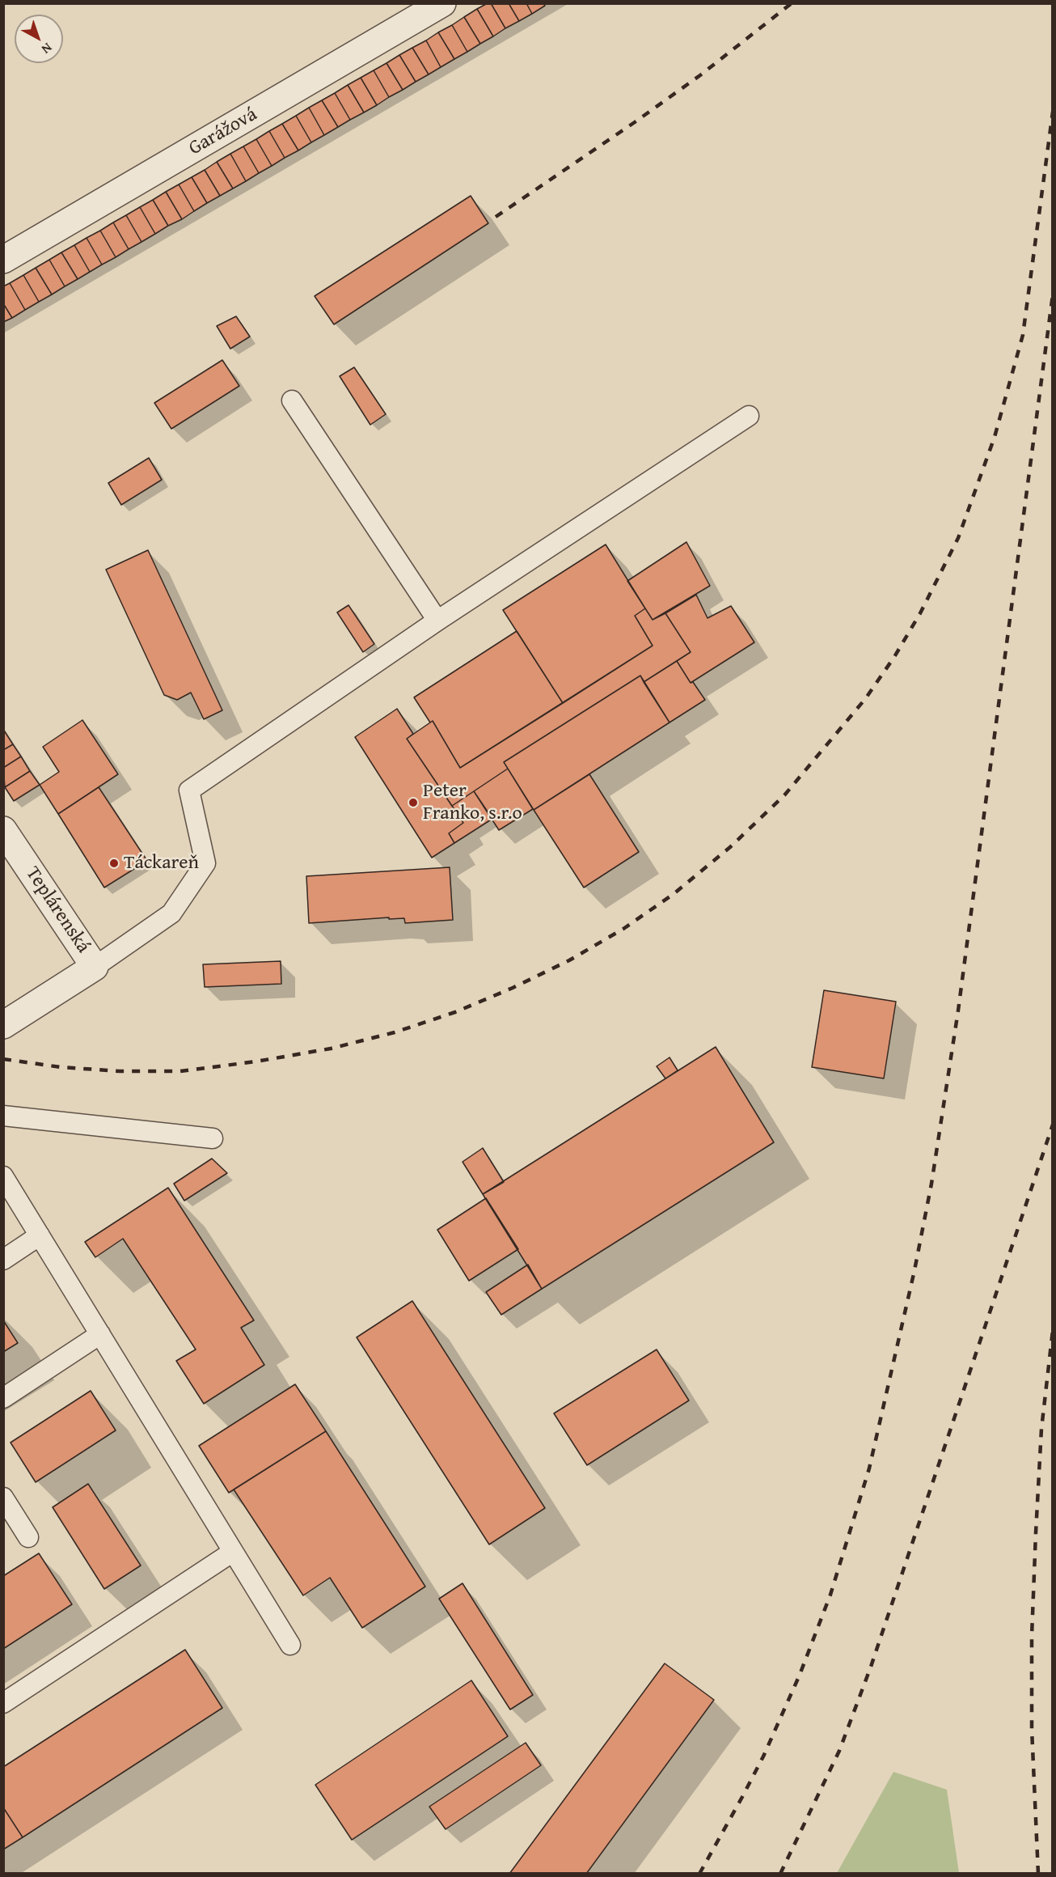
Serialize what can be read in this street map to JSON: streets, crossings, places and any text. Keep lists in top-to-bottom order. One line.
{"streets":{"street":["Garážová","Teplárenská"]},"places":["Peter Franko, s.r.o","Táckareň"],"north":"bottom right"}
